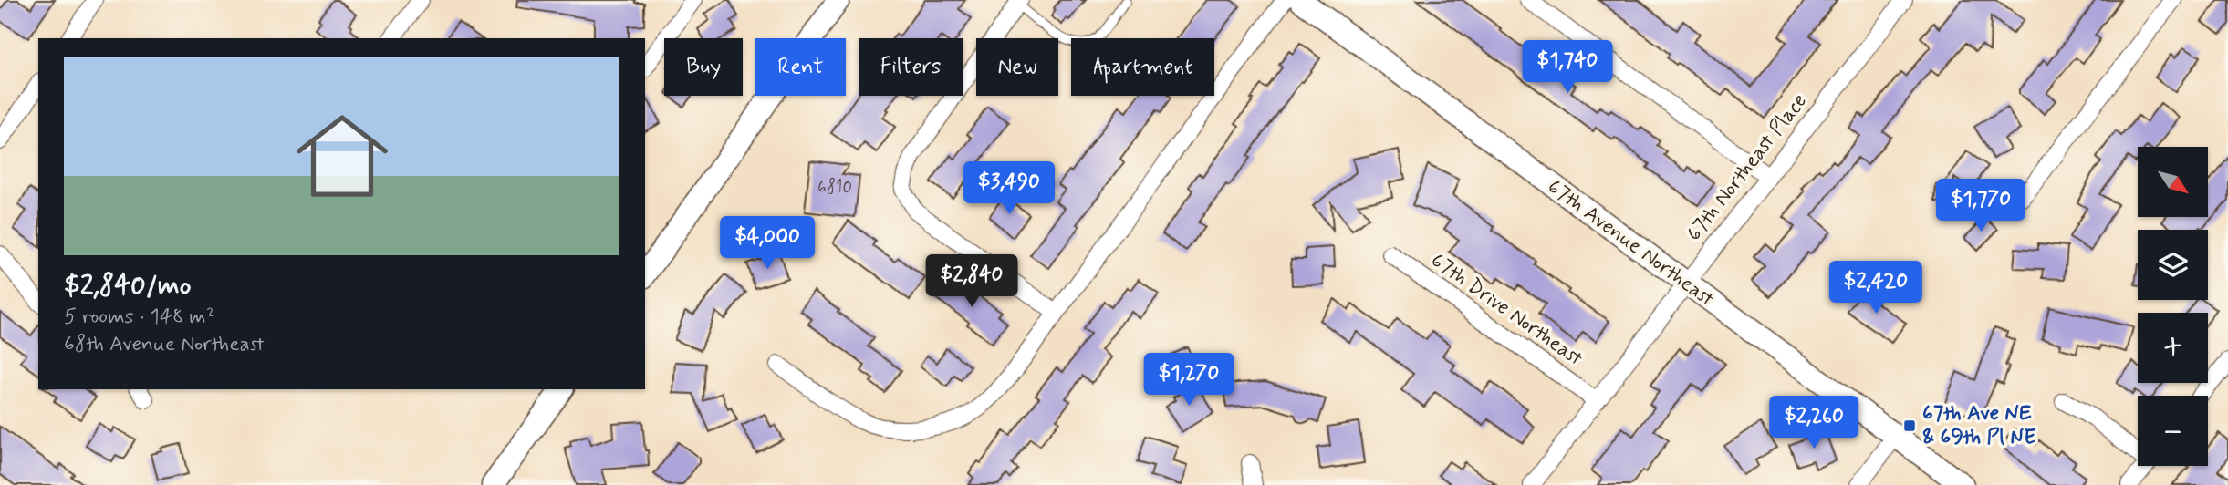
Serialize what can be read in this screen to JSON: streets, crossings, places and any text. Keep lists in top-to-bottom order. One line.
{"streets":{"main road":["67th Avenue Northeast"],"street":["67th Northeast Place","67th Drive Northeast"]},"crossings":[["67th Northeast Place","67th Avenue Northeast"],["67th Northeast Place","67th Drive Northeast"]],"places":{"transit":["67th Ave NE & 69th Pl NE"]},"house_numbers":["6810"],"north":"bottom right","page":{"chip":["Buy","Rent","Filters","New","Apartment"],"list":[{"name":"$2,840/mo","note":"5 rooms · 148 m² · 68th Avenue Northeast"}],"price":["$1,740","$3,490","$1,770","$4,000","$2,840","$2,420","$1,270","$2,260"],"map_buttons":["+","−"]}}
